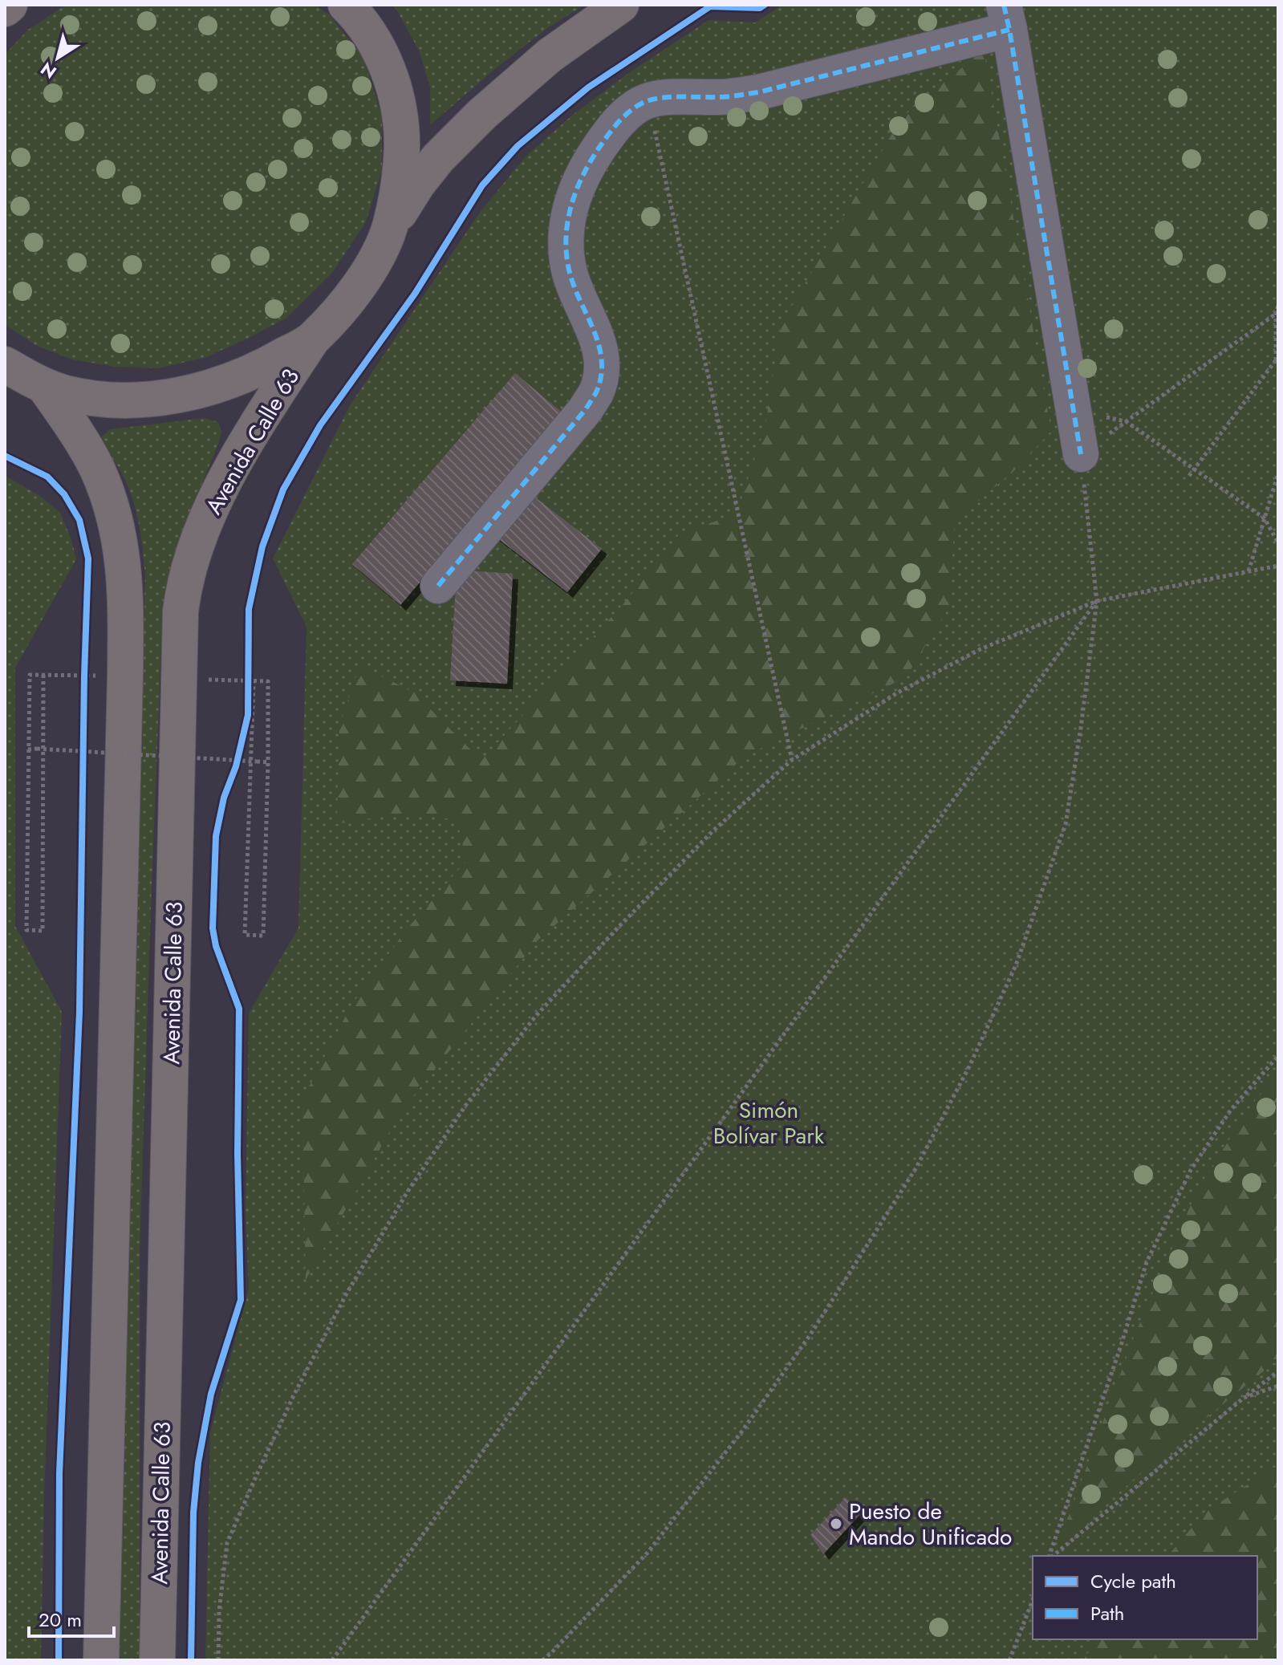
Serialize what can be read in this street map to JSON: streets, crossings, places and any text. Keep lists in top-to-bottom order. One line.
{"streets":{"main road":["Avenida Calle 63"]},"parks":["Simón Bolívar Park"],"places":["Puesto de Mando Unificado"],"legend":["Cycle path","Path"],"scale_bar":"20 m","north":"bottom left"}
